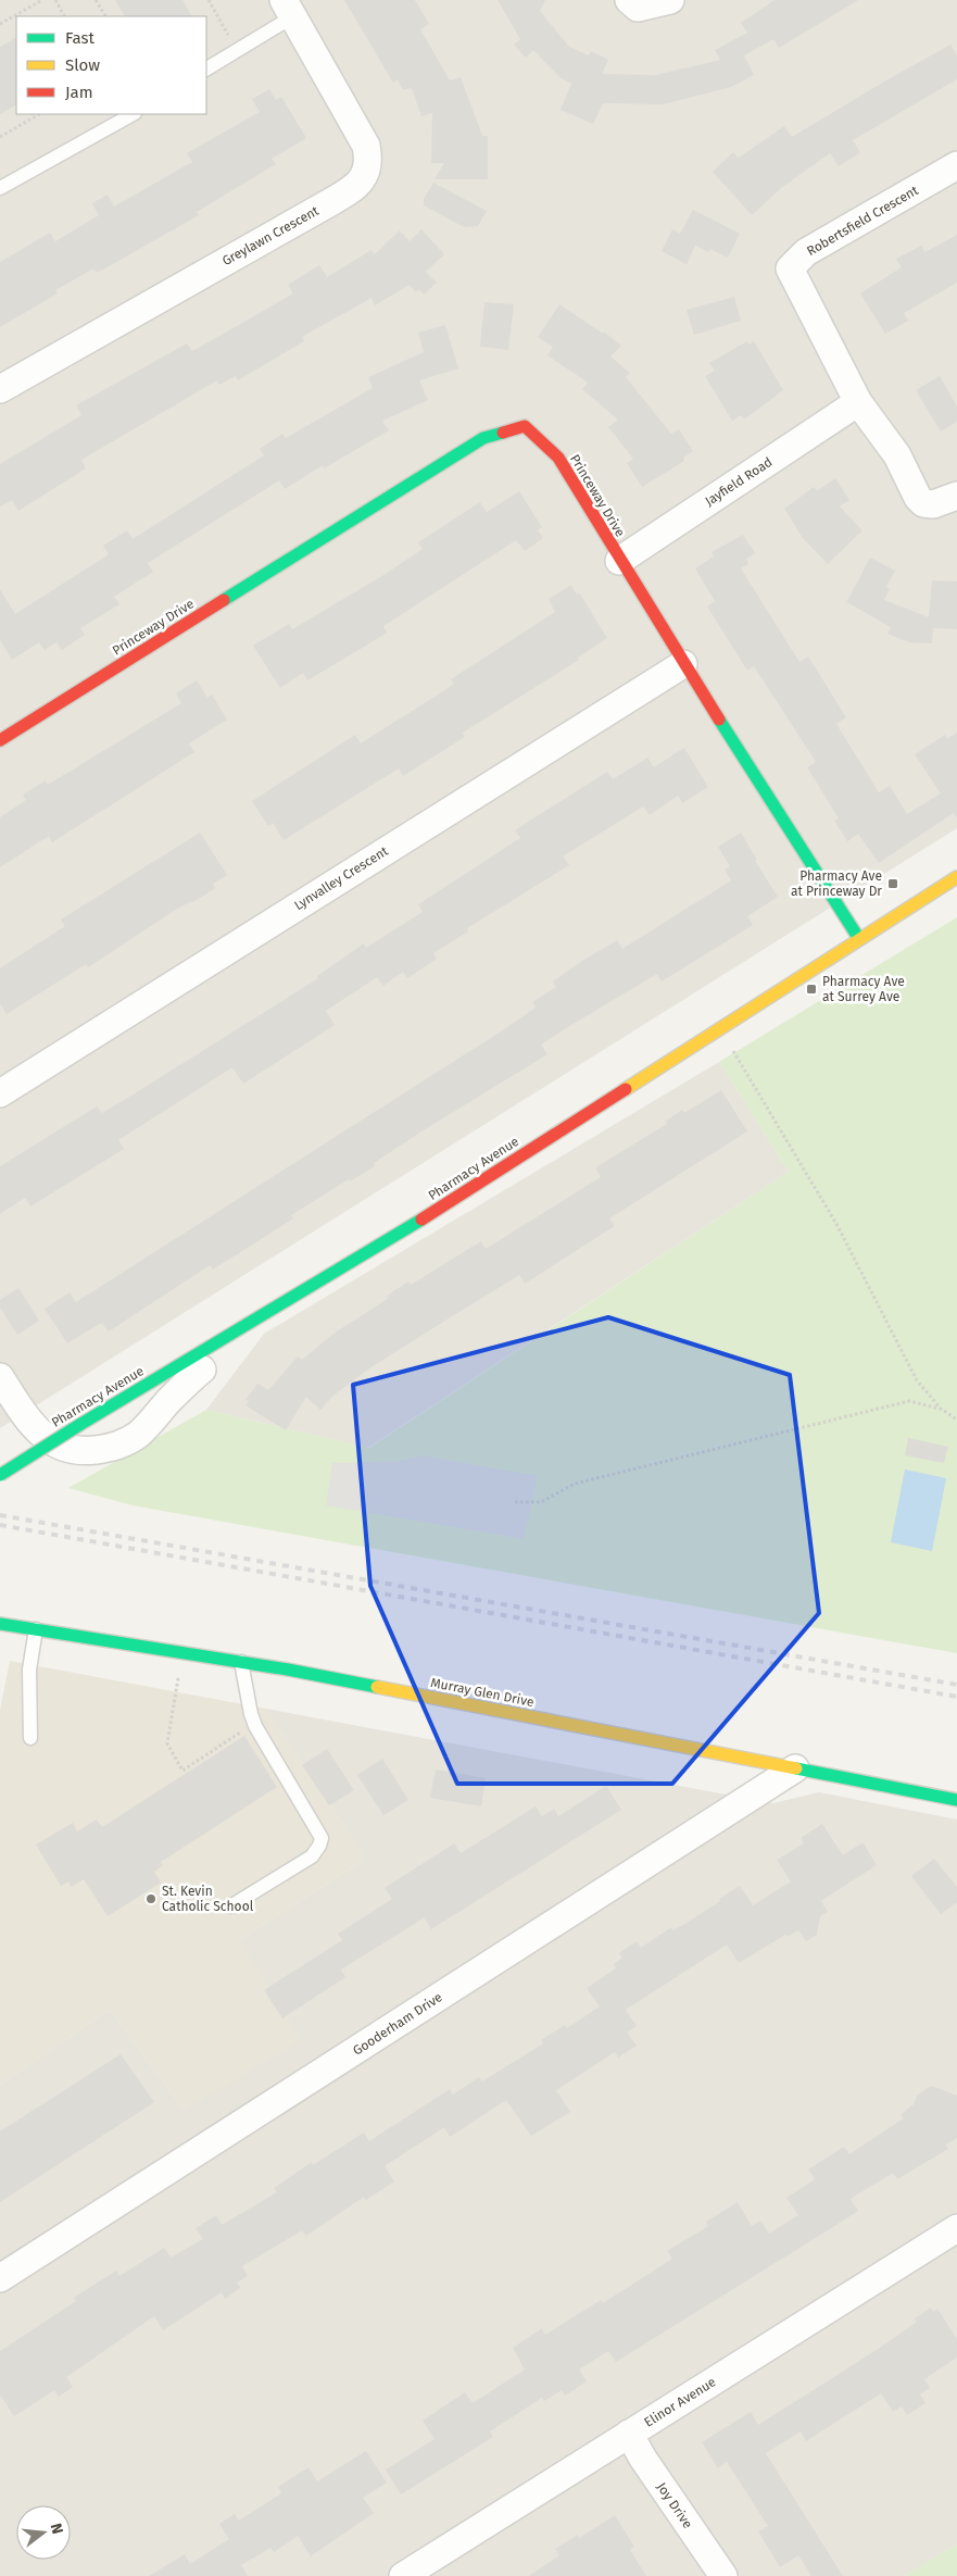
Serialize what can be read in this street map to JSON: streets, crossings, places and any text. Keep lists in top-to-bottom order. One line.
{"streets":{"street":["Robertsfield Crescent","Greylawn Crescent","Jayfield Road","Princeway Drive","Lynvalley Crescent","Pharmacy Avenue","Murray Glen Drive","Gooderham Drive","Elinor Avenue","Joy Drive"]},"crossings":[["Robertsfield Crescent","Jayfield Road"],["Jayfield Road","Princeway Drive"],["Princeway Drive","Lynvalley Crescent"],["Princeway Drive","Pharmacy Avenue"],["Murray Glen Drive","Gooderham Drive"],["Elinor Avenue","Joy Drive"]],"places":{"transit":["Pharmacy Ave at Princeway Dr","Pharmacy Ave at Surrey Ave"],"other":["St. Kevin Catholic School"]},"legend":["Fast","Slow","Jam"],"north":"right"}
